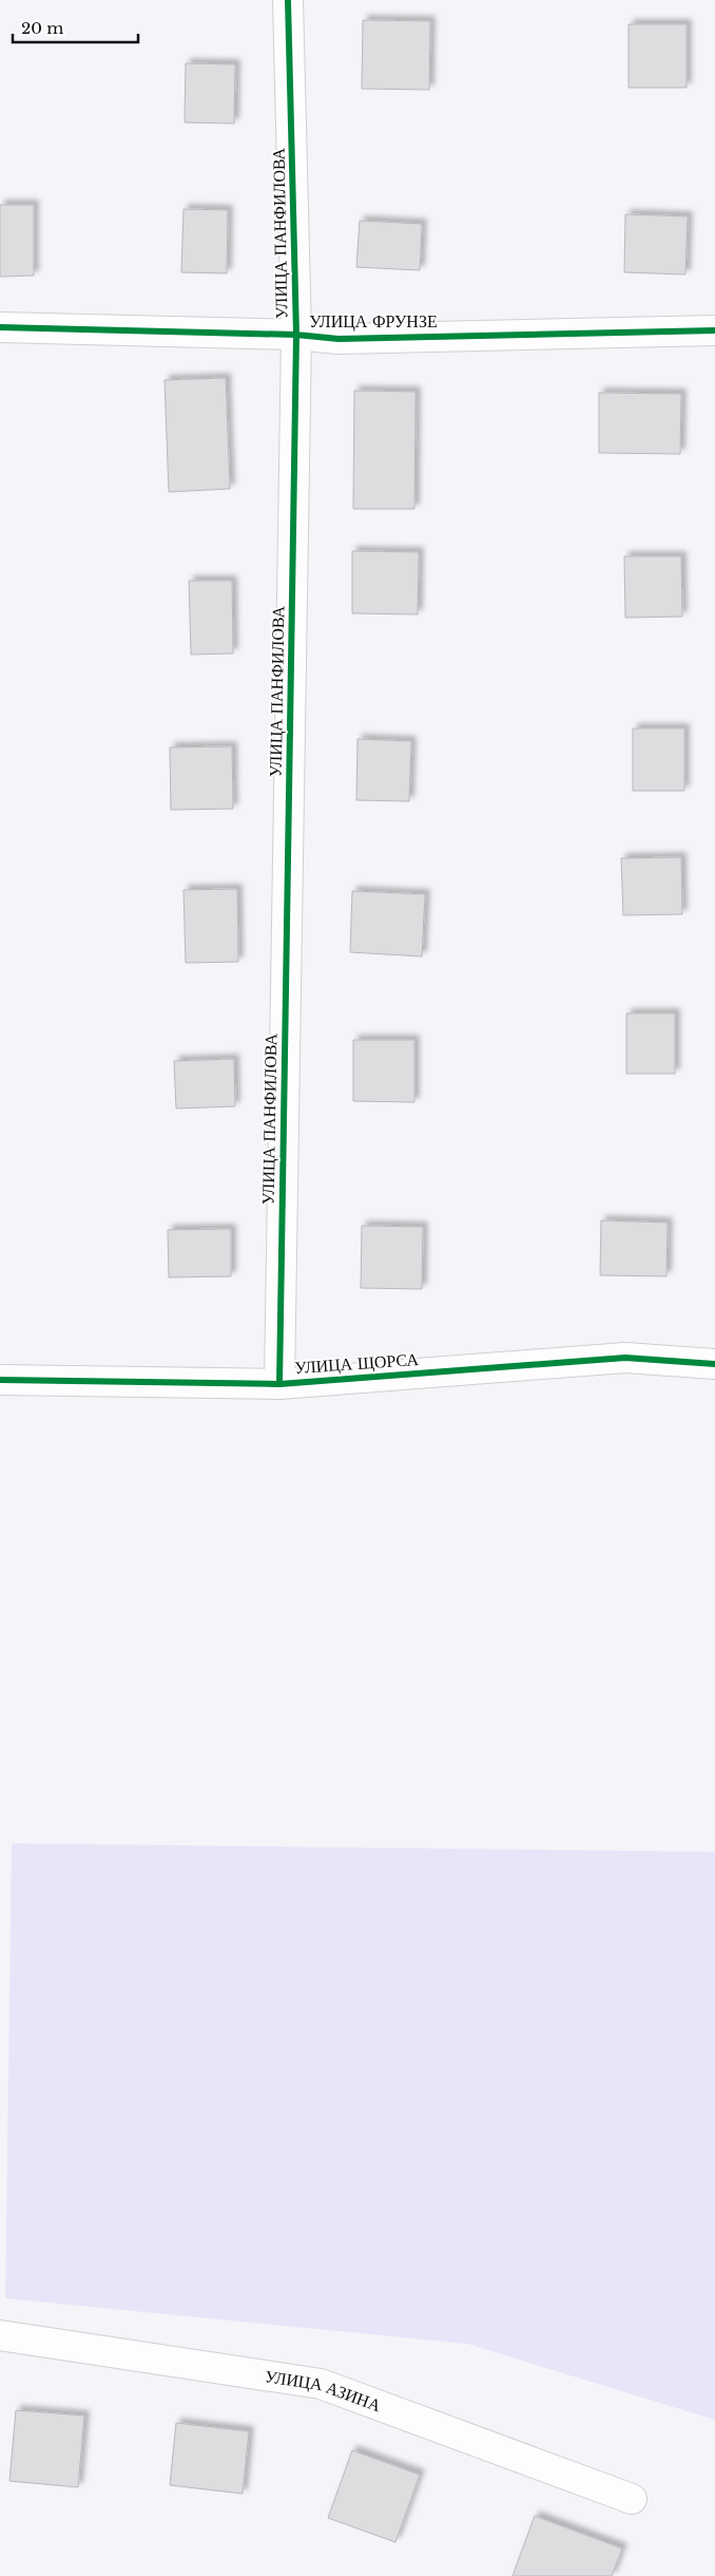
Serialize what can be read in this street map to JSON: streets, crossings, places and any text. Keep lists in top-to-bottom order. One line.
{"streets":{"street":["УЛИЦА ПАНФИЛОВА","УЛИЦА ФРУНЗЕ","УЛИЦА ЩОРСА","УЛИЦА АЗИНА"]},"crossings":[["УЛИЦА ПАНФИЛОВА","УЛИЦА ФРУНЗЕ"],["УЛИЦА ПАНФИЛОВА","УЛИЦА ЩОРСА"]],"scale_bar":"20 m"}
